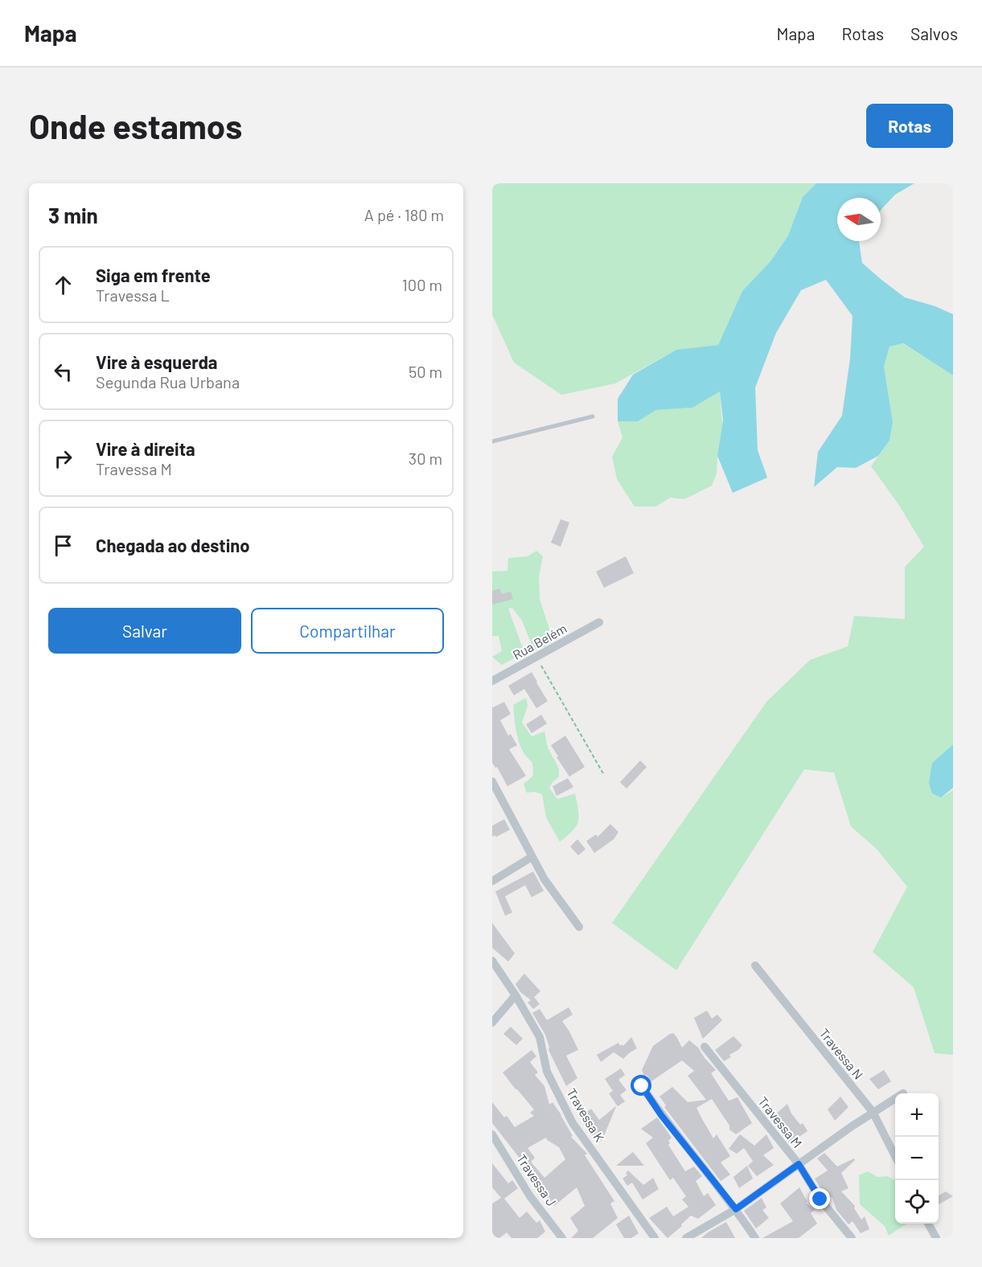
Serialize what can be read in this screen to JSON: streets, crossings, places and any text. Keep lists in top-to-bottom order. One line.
{"streets":{"street":["Rua Belém","Travessa N","Travessa K","Travessa M","Travessa J"]},"north":"left","page":{"header":"Mapa","nav":["Mapa","Rotas","Salvos"],"buttons":["Rotas",["Salvar","Compartilhar"]],"title":"Onde estamos","heading":["3 min","A pé · 180 m"],"list":[["Siga em frente","Travessa L","100 m"],["Vire à esquerda","Segunda Rua Urbana","50 m"],["Vire à direita","Travessa M","30 m"],"Chegada ao destino"],"map_buttons":["+","−"]}}
